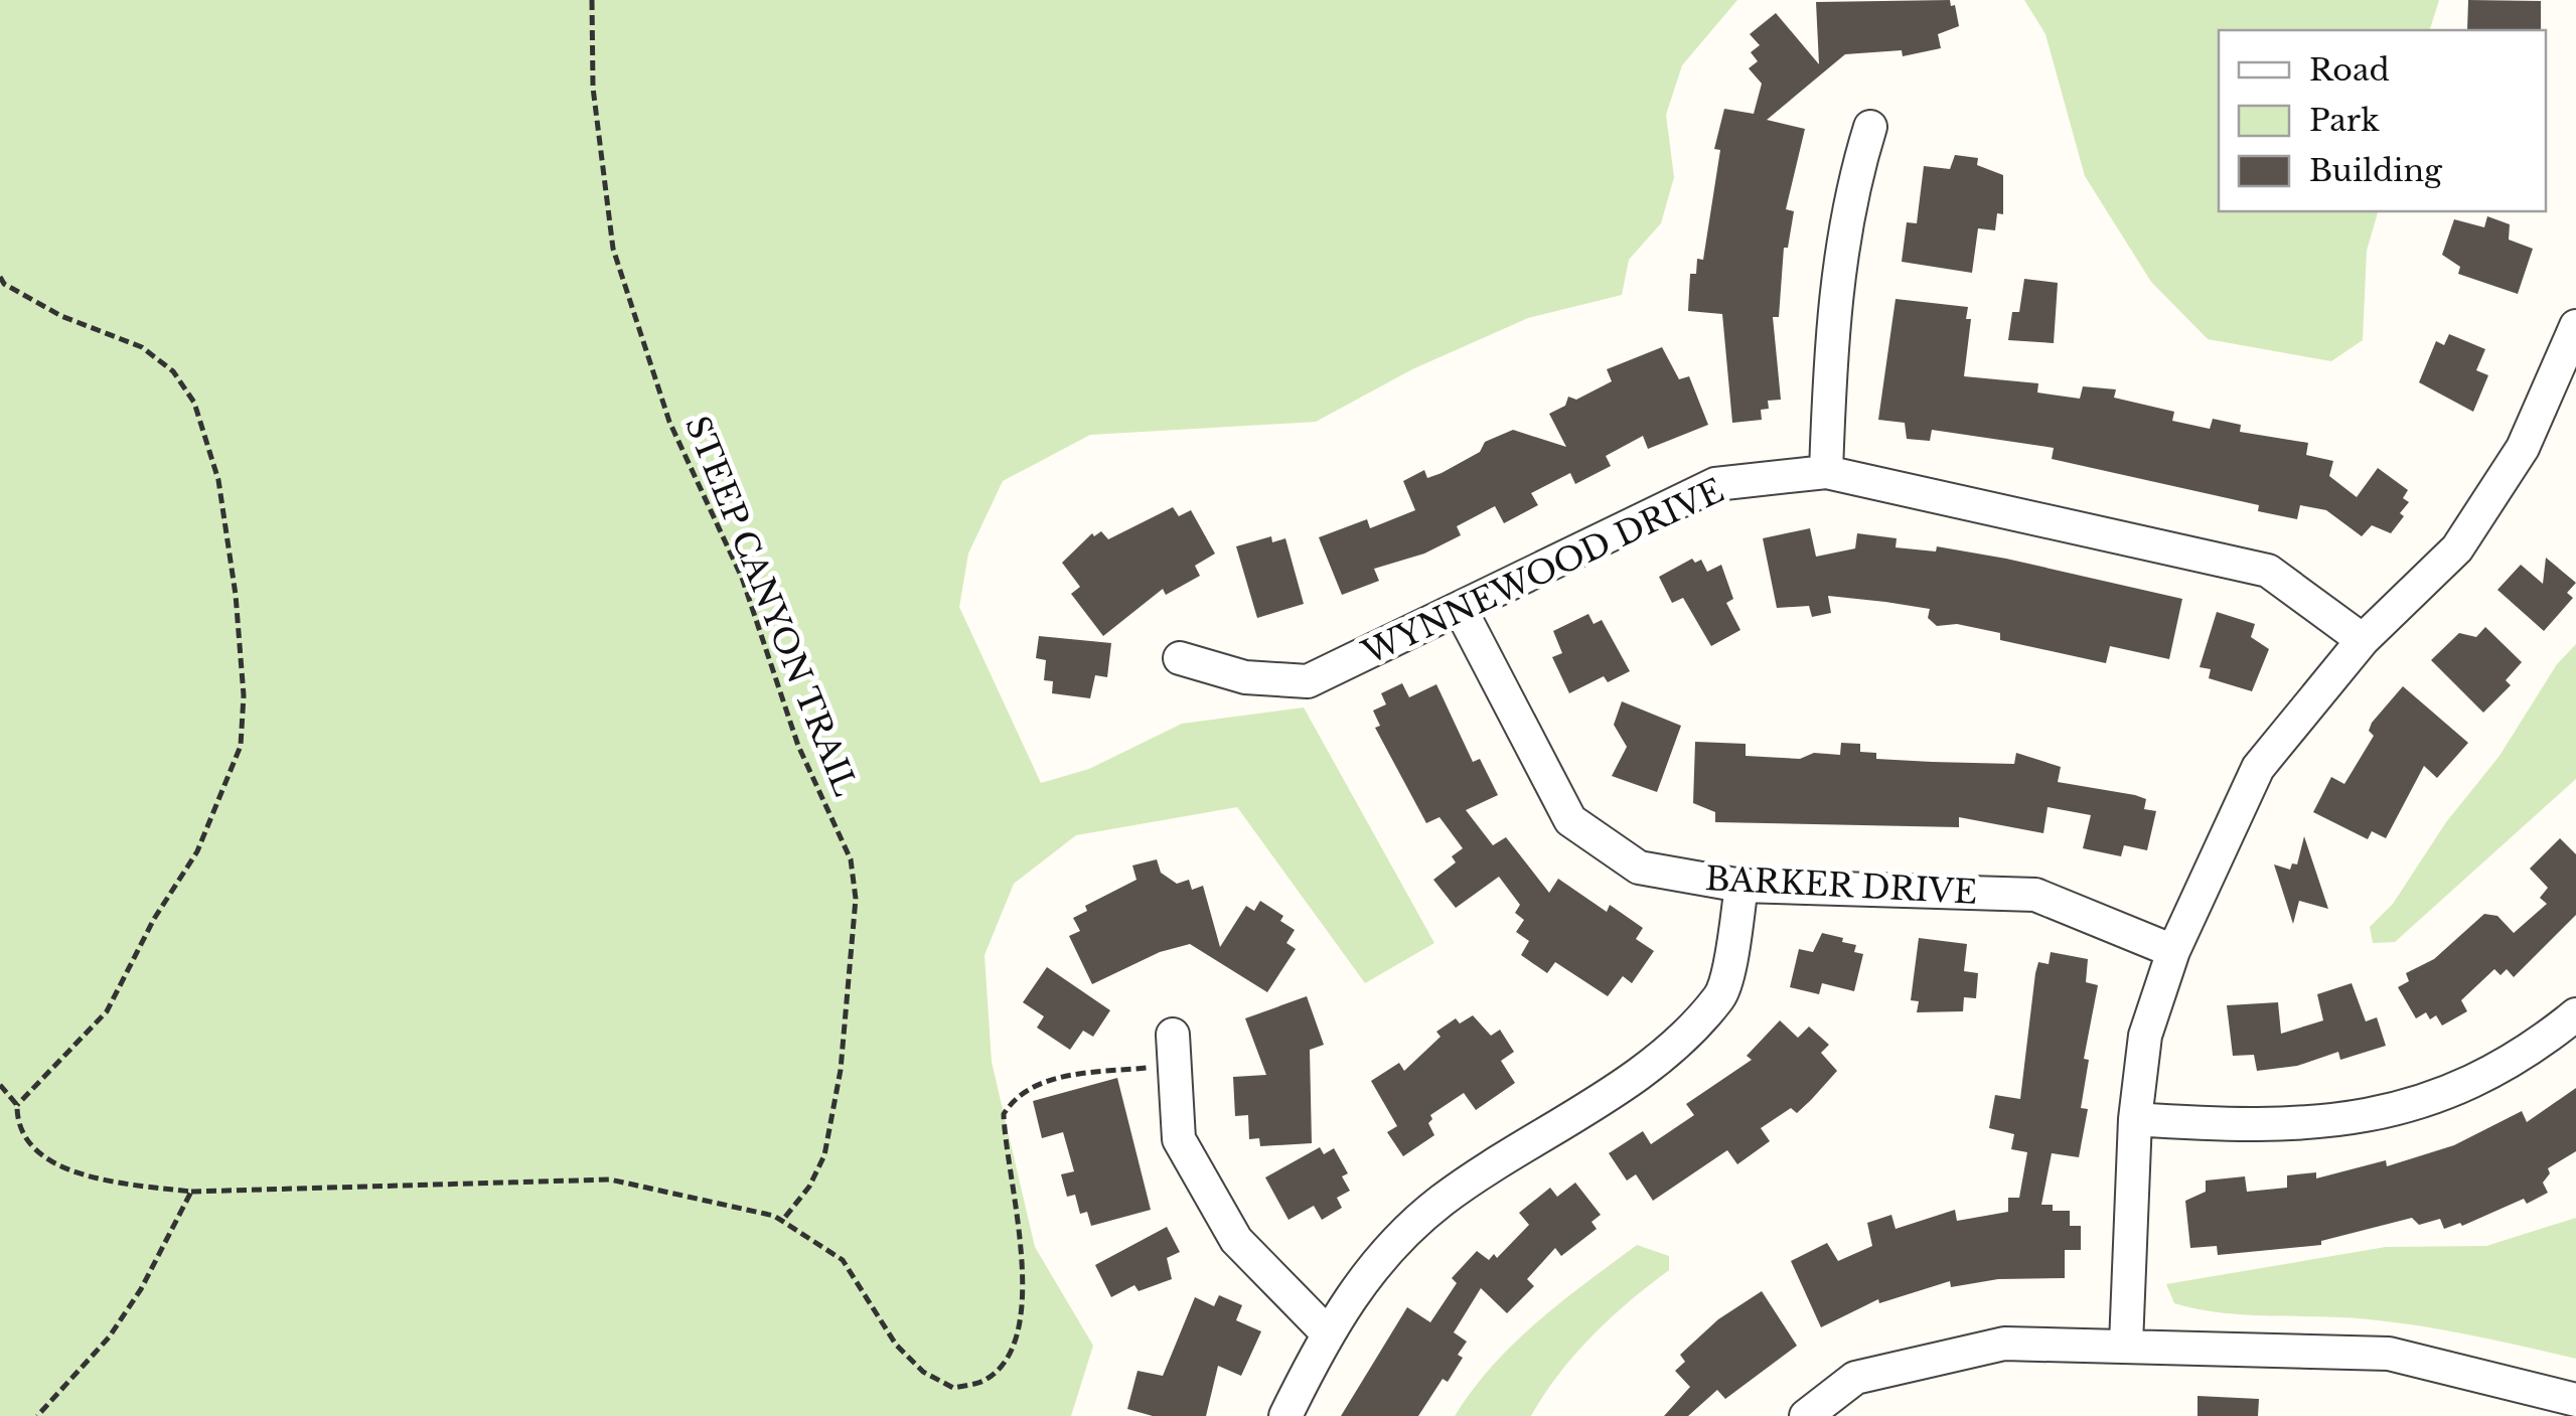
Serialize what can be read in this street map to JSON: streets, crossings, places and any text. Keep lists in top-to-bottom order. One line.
{"streets":{"street":["WYNNEWOOD DRIVE","BARKER DRIVE"],"path":["STEEP CANYON TRAIL"]},"crossings":[["WYNNEWOOD DRIVE","BARKER DRIVE"]],"legend":["Road","Park","Building"]}
